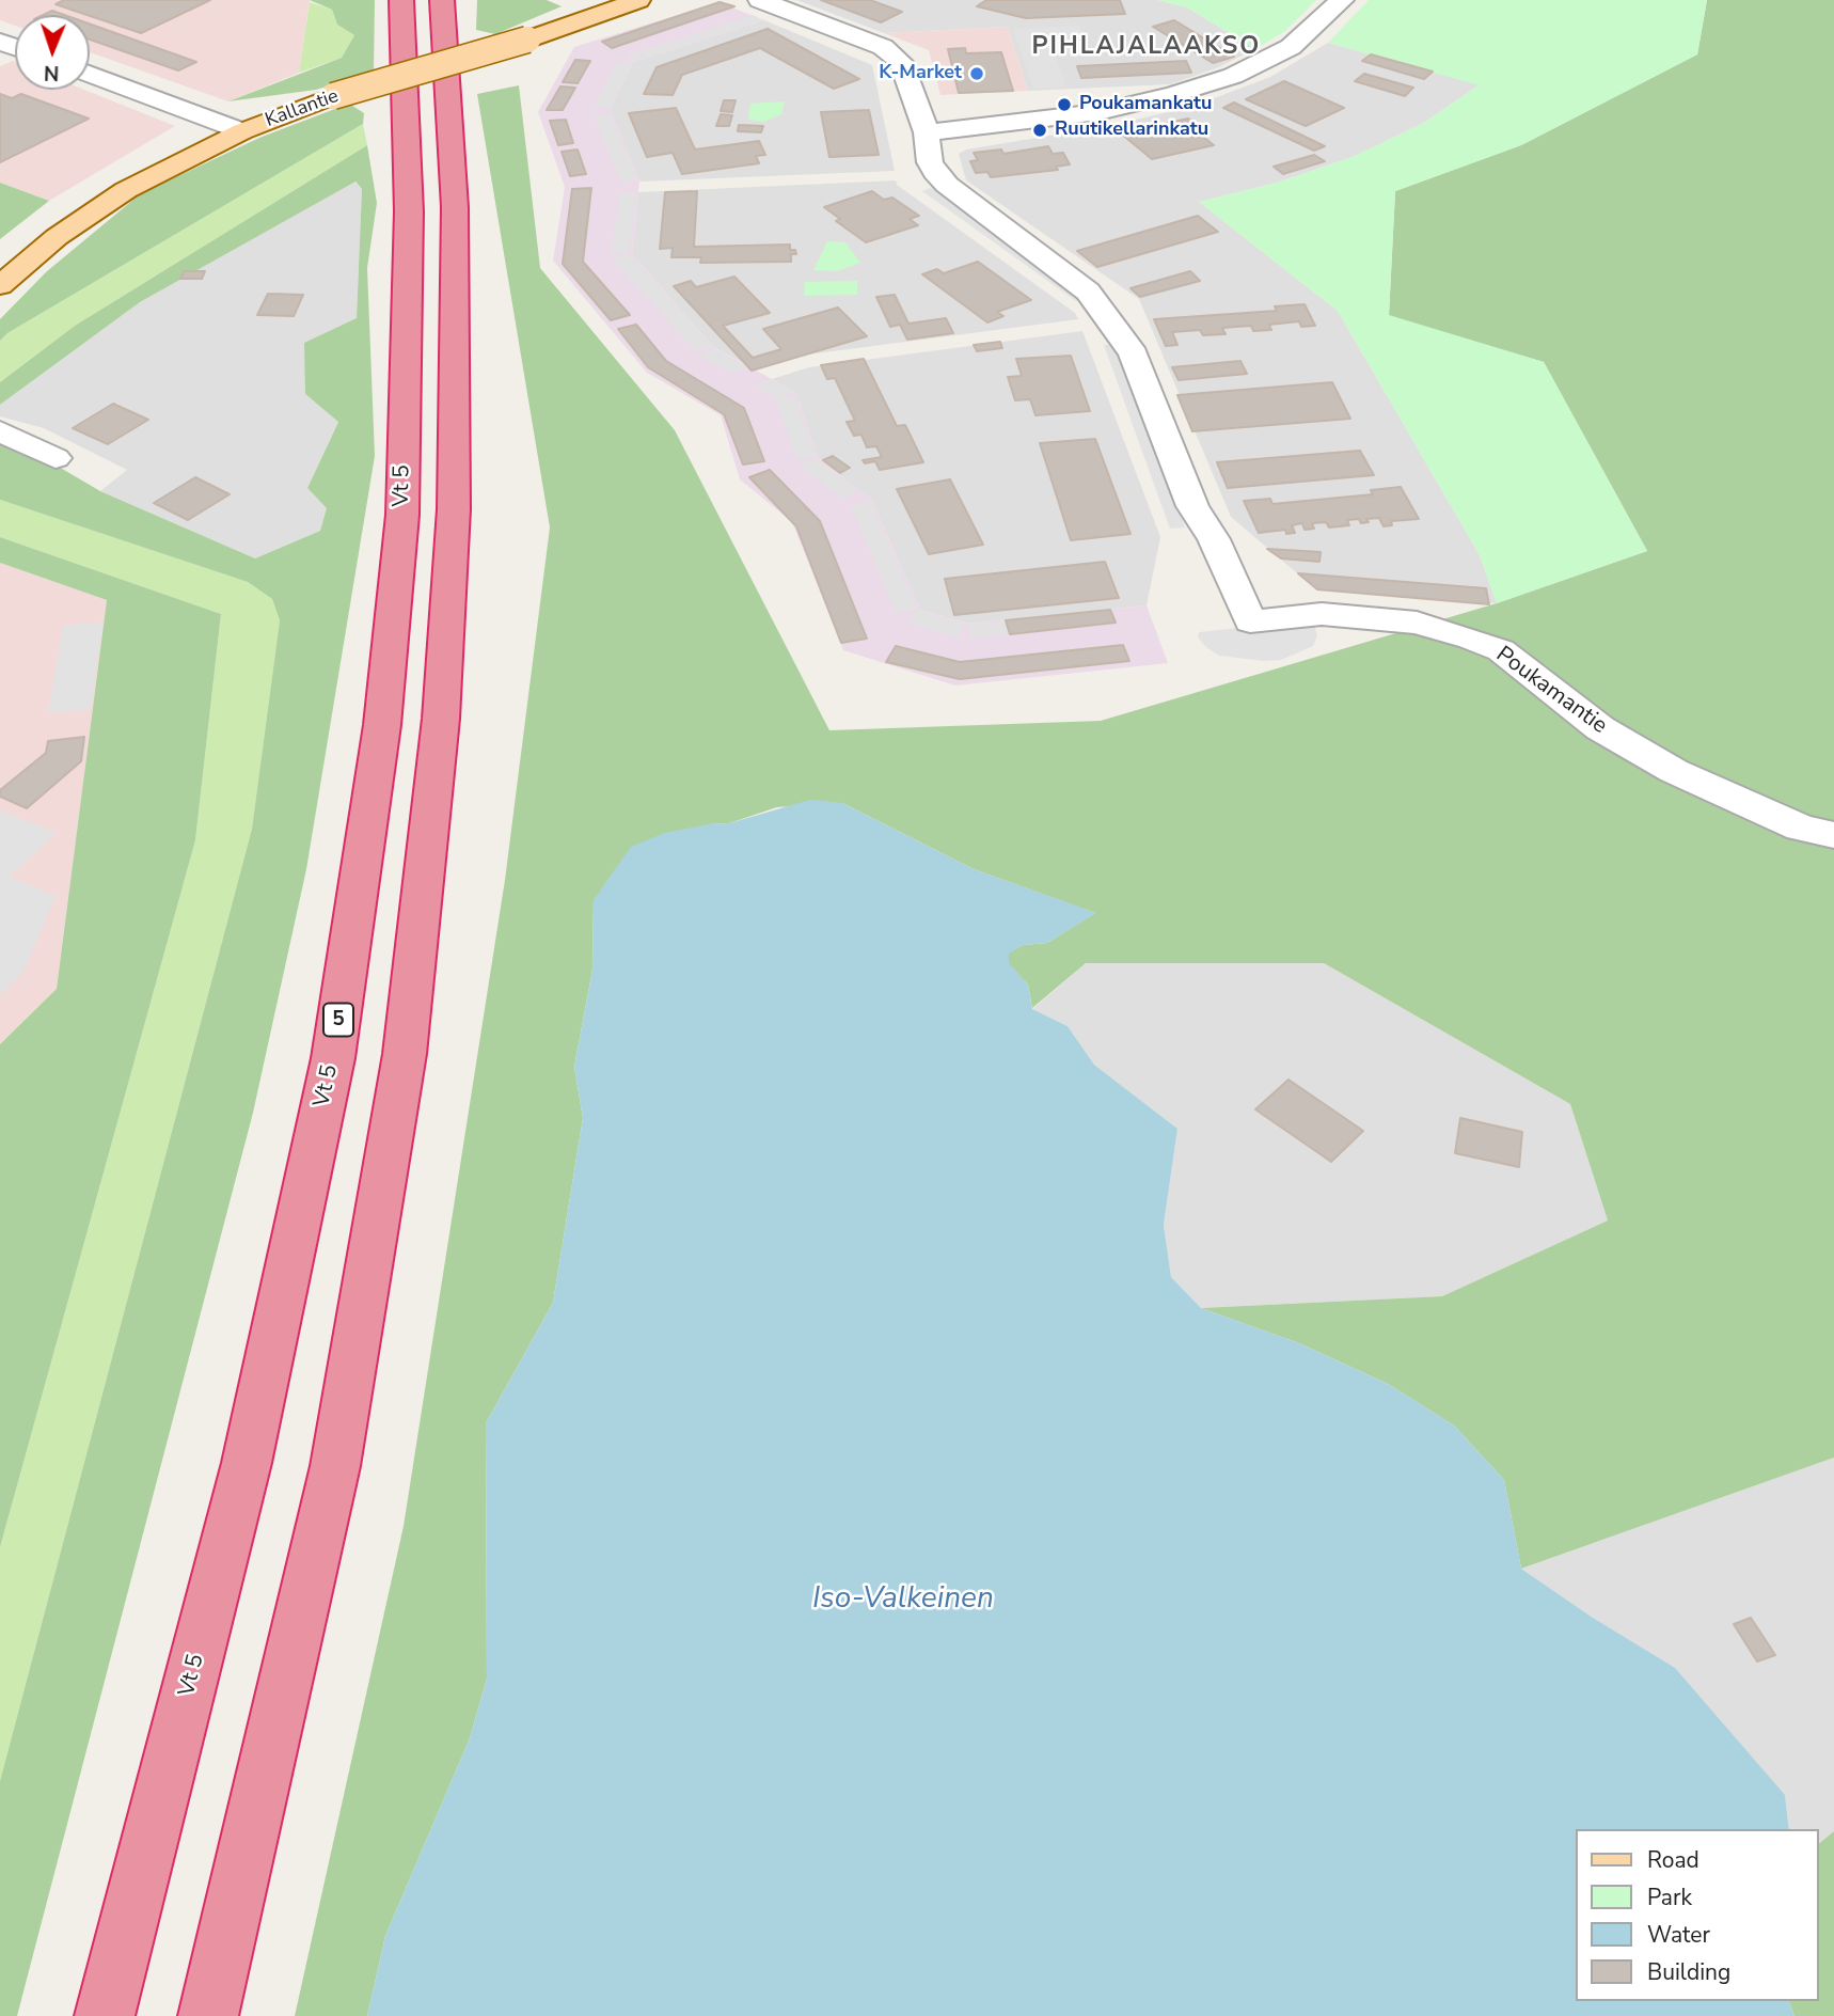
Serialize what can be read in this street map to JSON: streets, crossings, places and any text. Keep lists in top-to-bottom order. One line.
{"streets":{"highway":["Vt 5","5"],"main road":["Kallantie"],"street":["Poukamantie"]},"districts":["PIHLAJALAAKSO"],"water":["Iso-Valkeinen"],"places":["K-Market","Poukamankatu","Ruutikellarinkatu"],"legend":["Road","Park","Water","Building"],"north":"bottom"}
